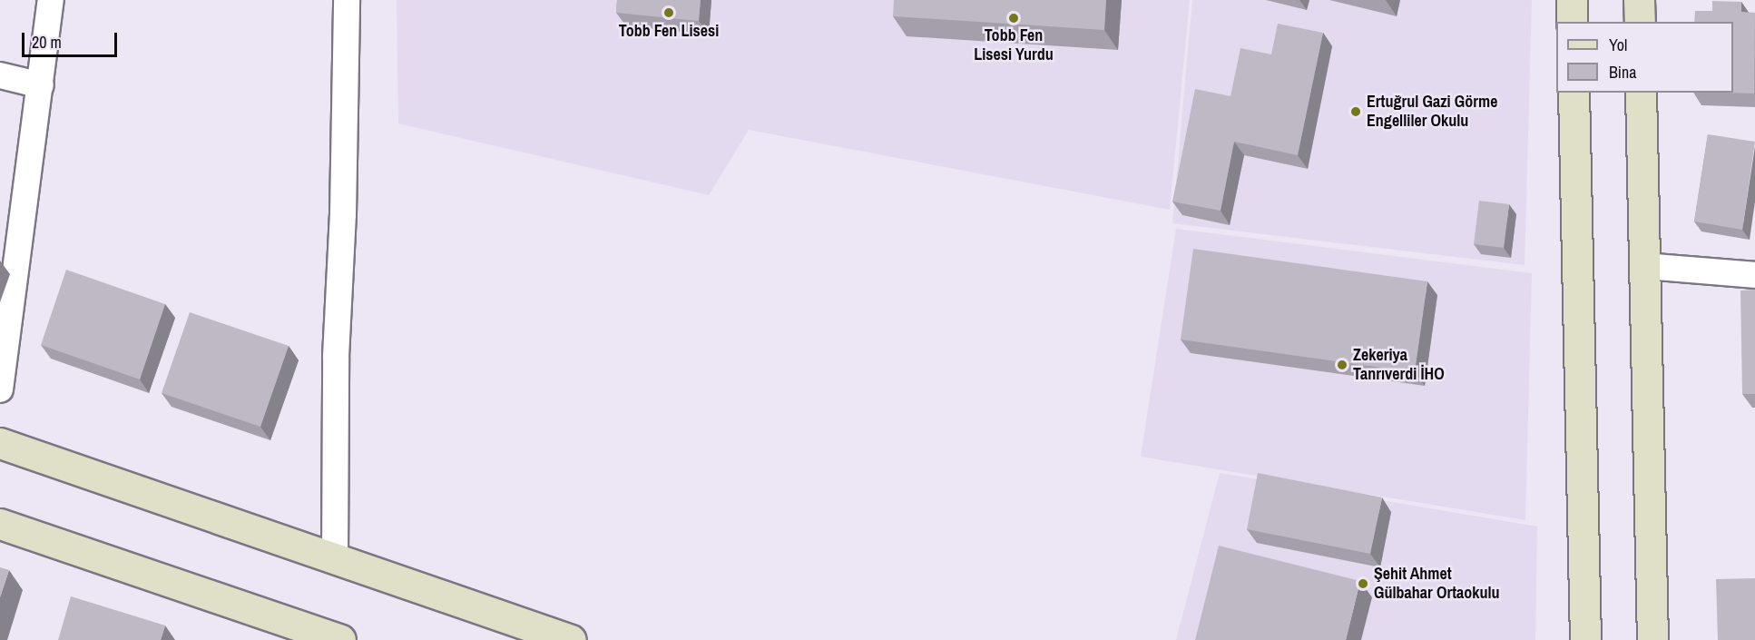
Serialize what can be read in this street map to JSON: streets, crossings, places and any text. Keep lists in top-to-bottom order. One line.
{"places":["Tobb Fen Lisesi","Tobb Fen Lisesi Yurdu","Ertuğrul Gazi Görme Engelliler Okulu","Zekeriya Tanrıverdi İHO","Şehit Ahmet Gülbahar Ortaokulu"],"legend":["Yol","Bina"],"scale_bar":"20 m"}
